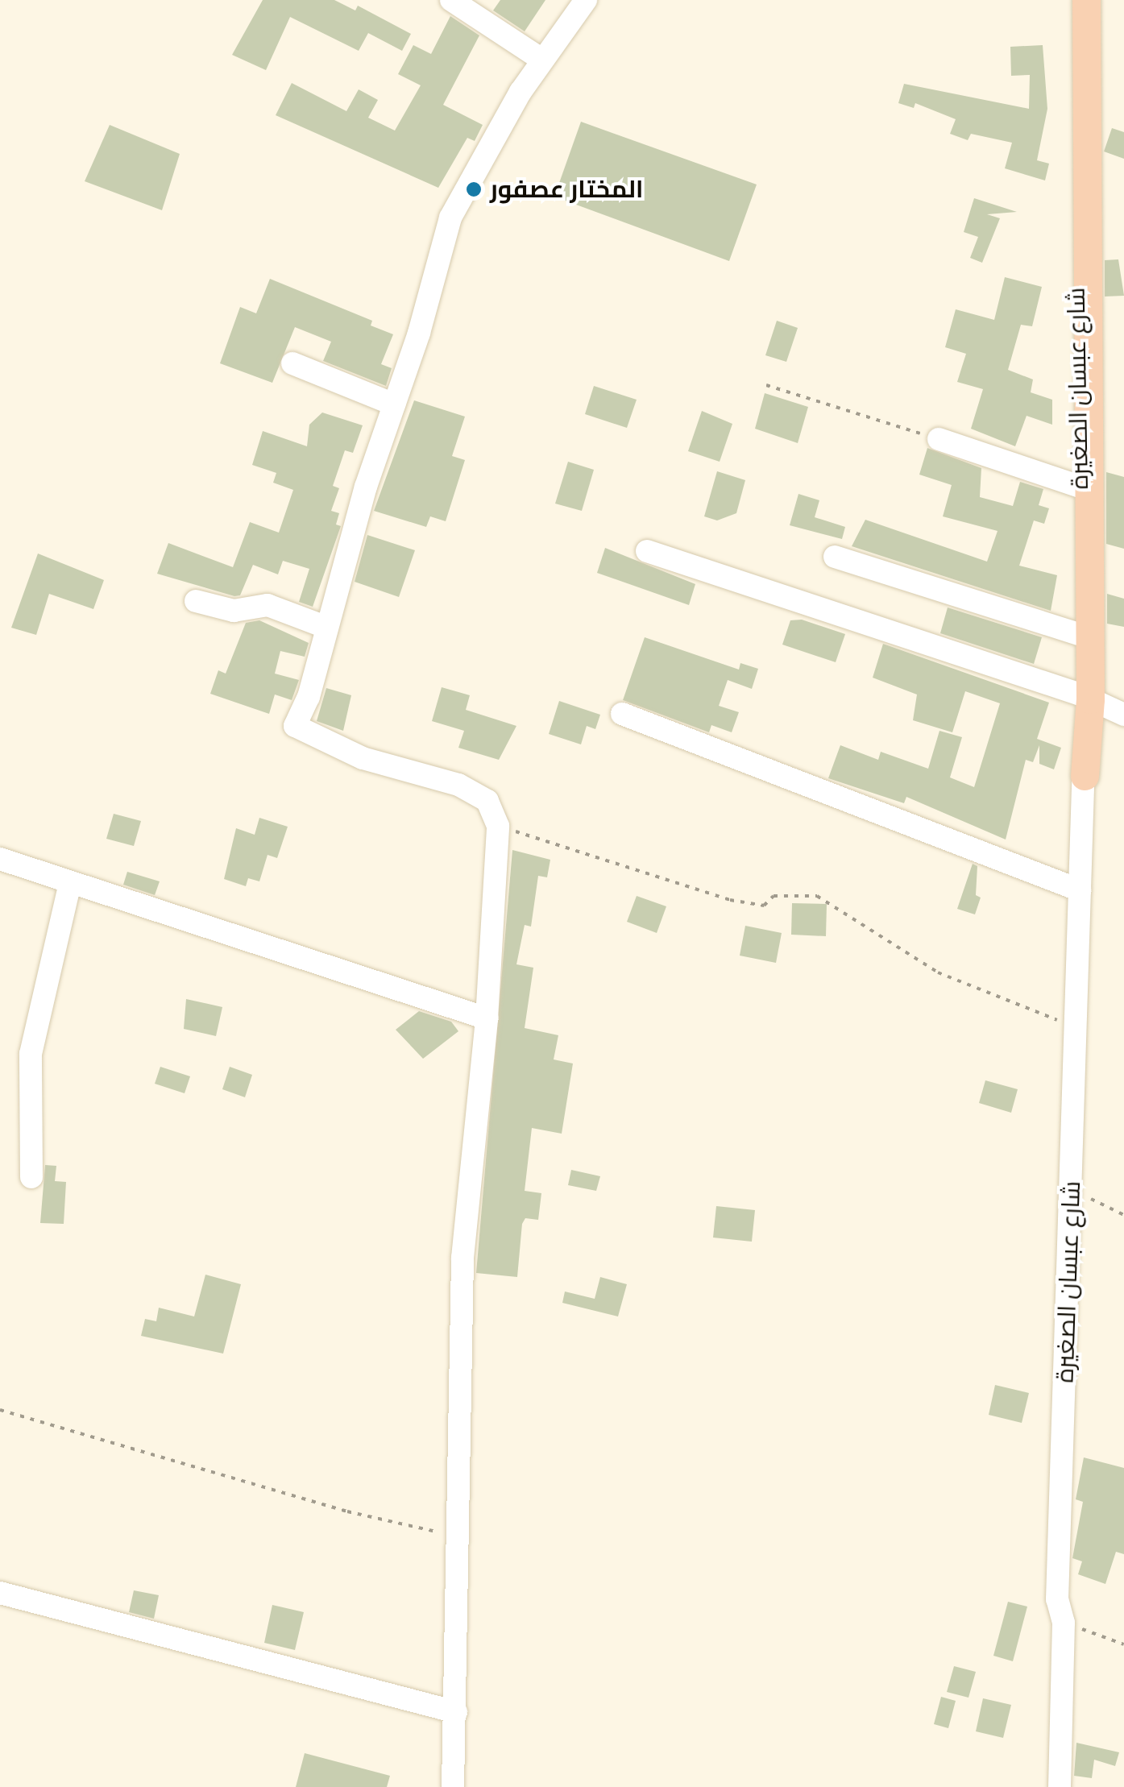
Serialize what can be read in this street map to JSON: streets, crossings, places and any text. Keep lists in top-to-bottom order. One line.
{"streets":{"main road":["شارع عبسان الصغيرة"]},"places":["المختار عصفور"]}
